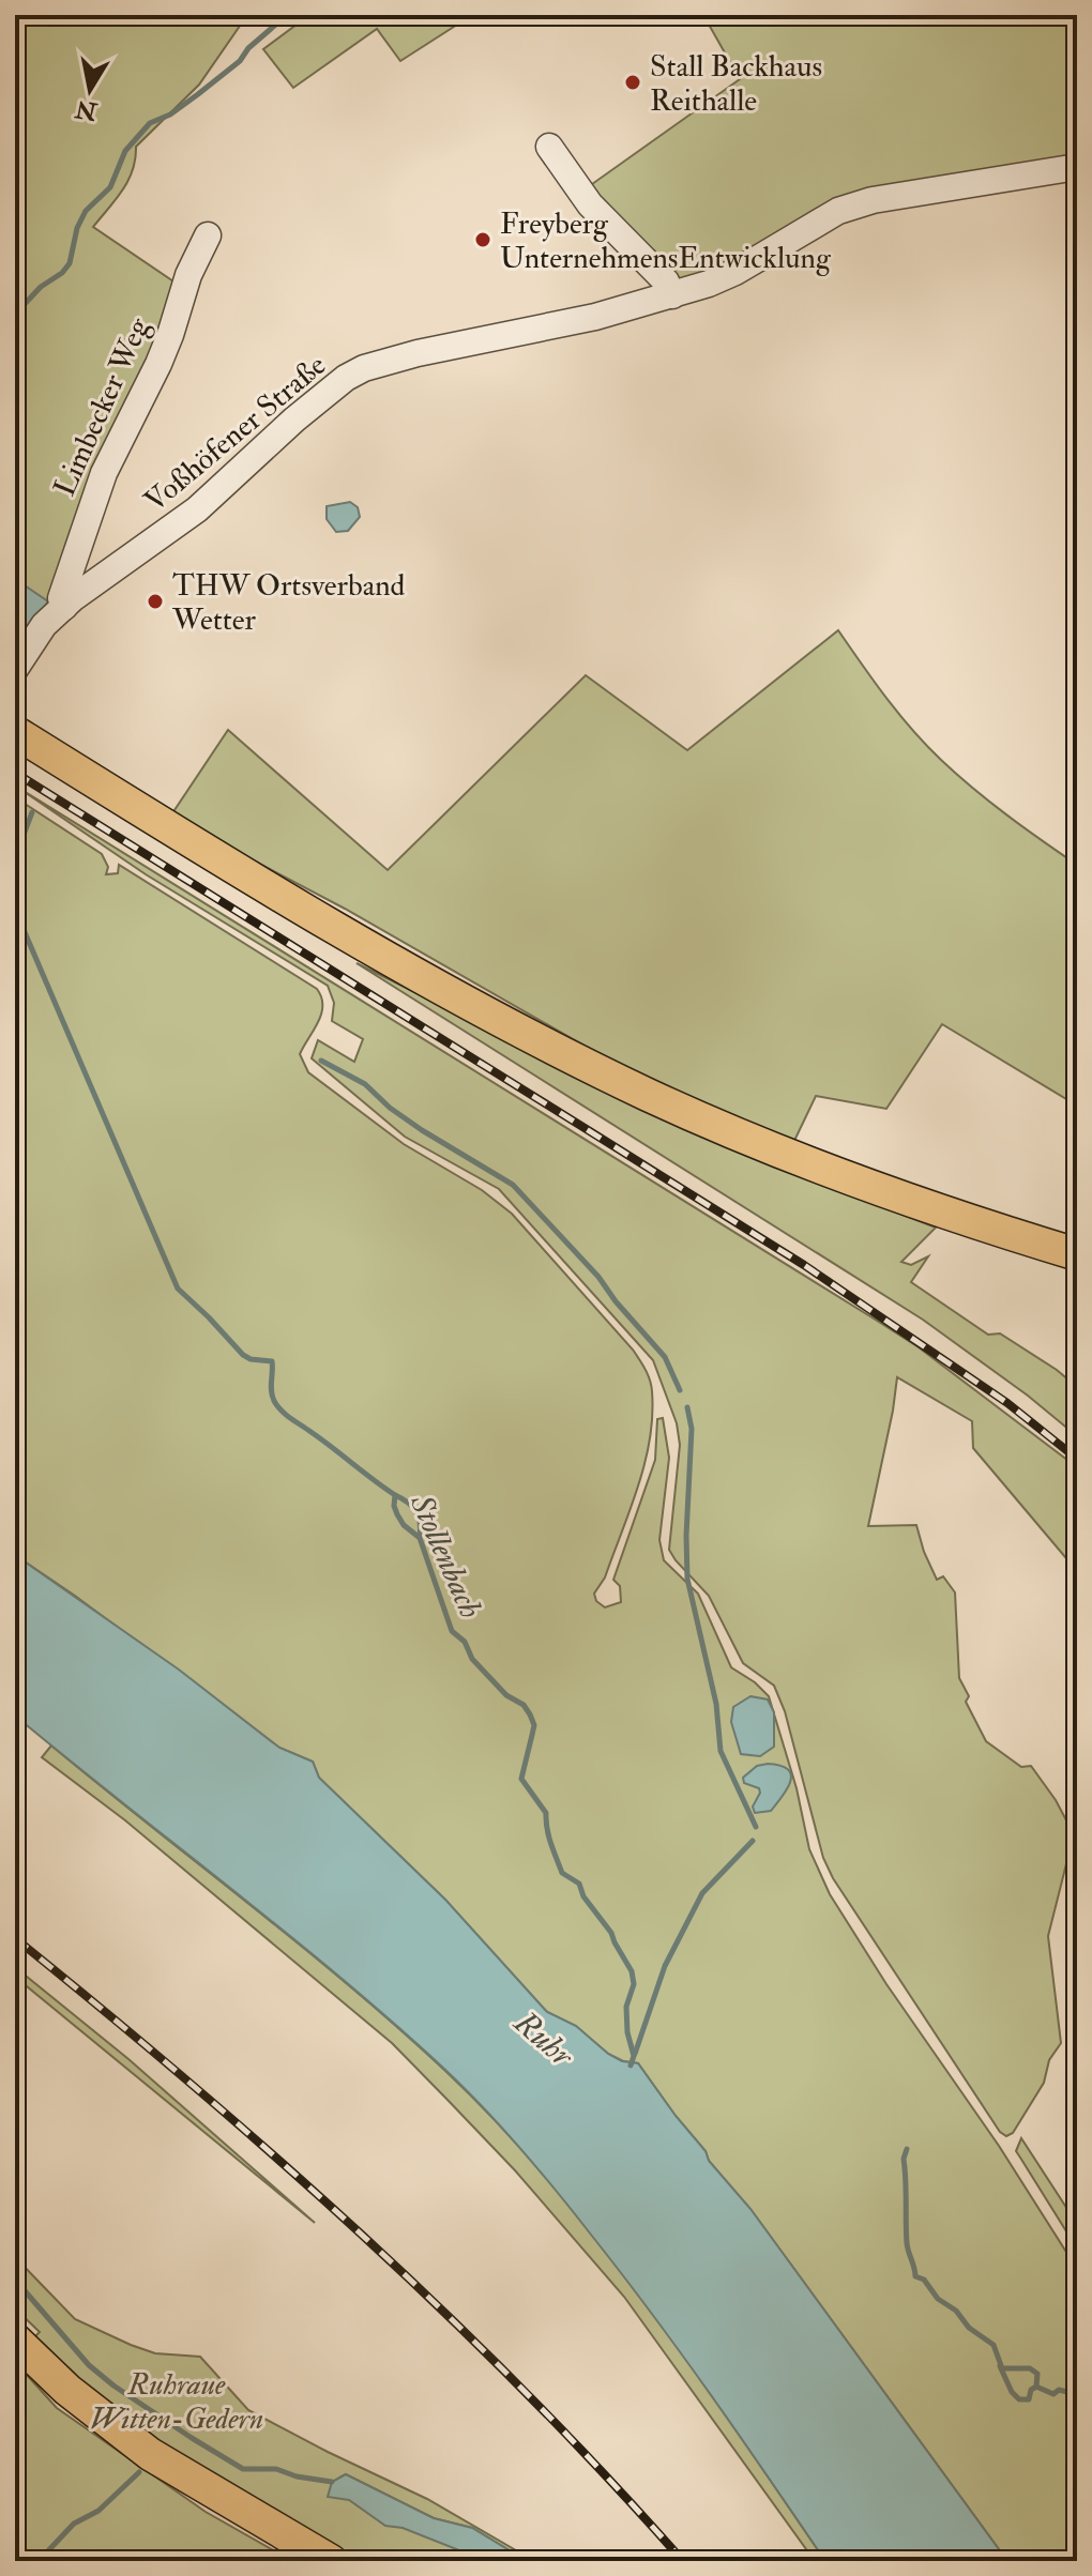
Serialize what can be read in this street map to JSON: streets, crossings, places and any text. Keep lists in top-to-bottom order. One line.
{"streets":{"street":["Limbecker Weg","Voßhöfener Straße"]},"crossings":[["Limbecker Weg","Voßhöfener Straße"]],"water":["Stollenbach","Ruhr"],"parks":["Ruhraue Witten-Gedern"],"places":["Stall Backhaus Reithalle","Freyberg UnternehmensEntwicklung","THW Ortsverband Wetter"],"north":"bottom"}
